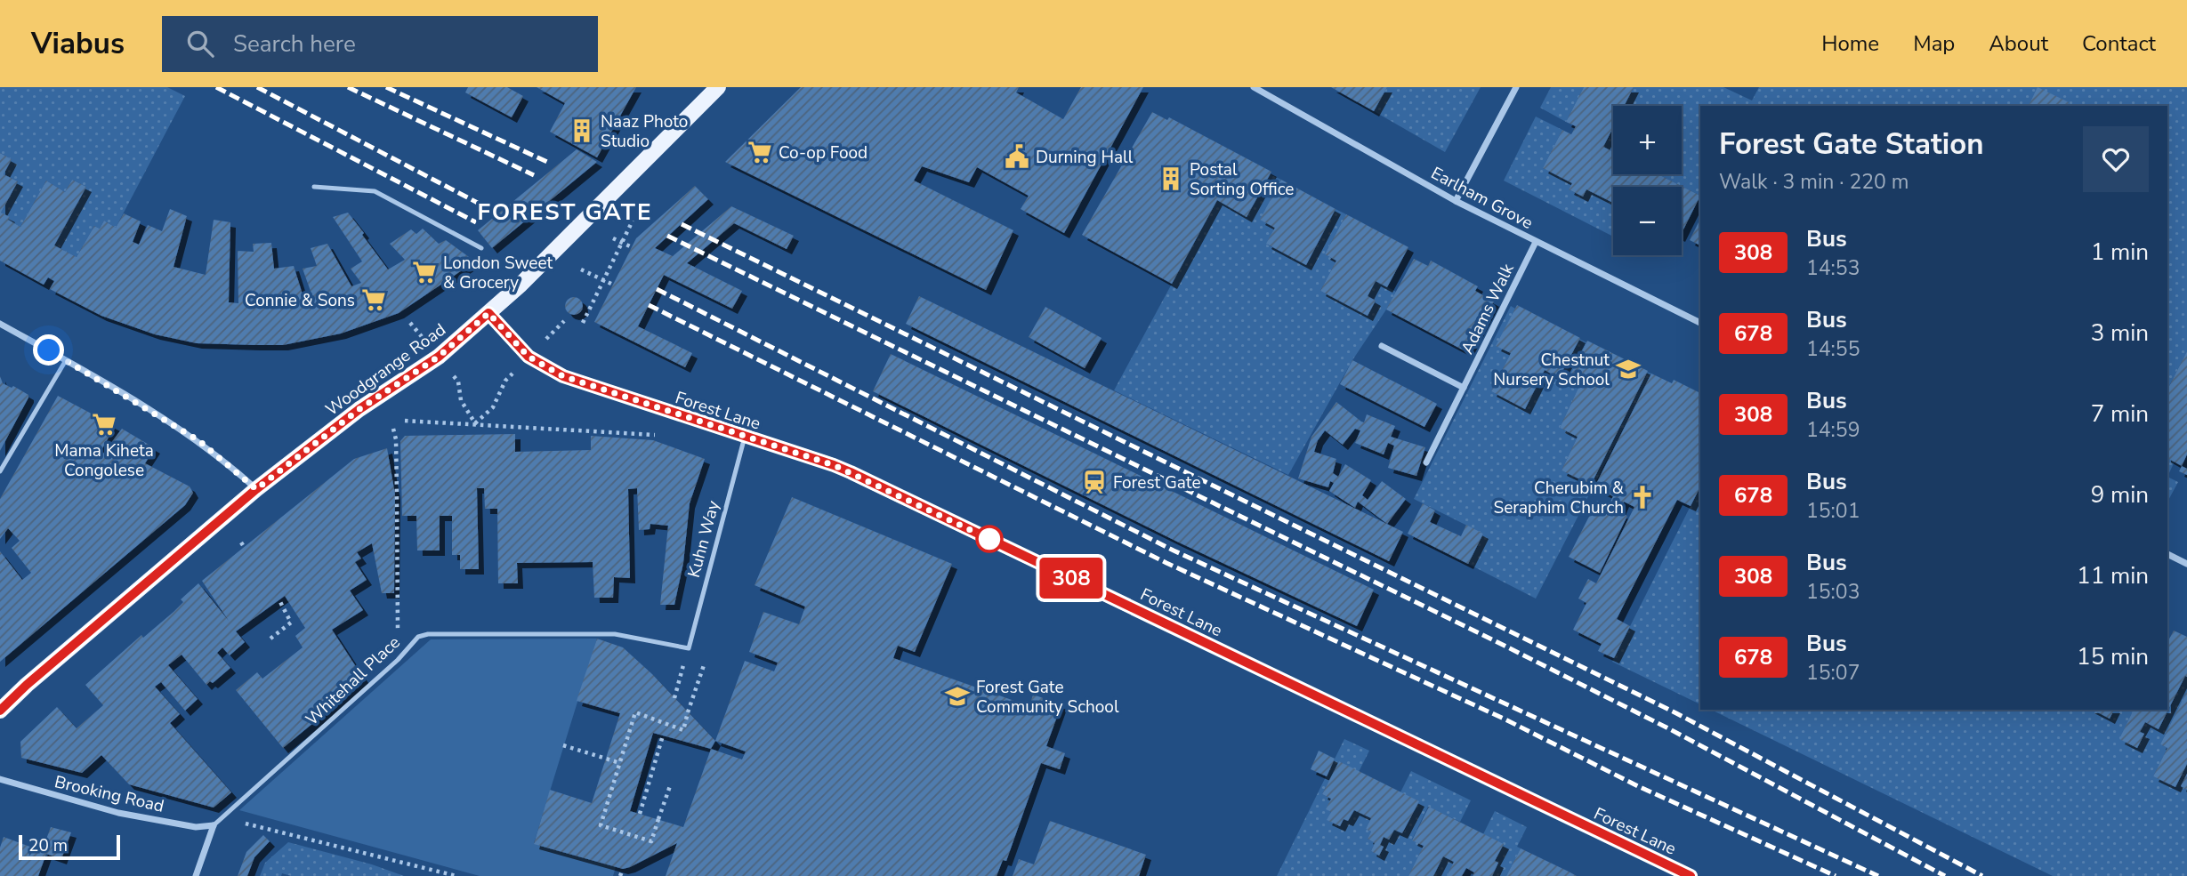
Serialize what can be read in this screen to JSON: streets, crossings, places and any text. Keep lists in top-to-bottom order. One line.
{"streets":{"main road":["Woodgrange Road"],"street":["Earlham Grove","Adams Walk","Forest Lane","Brooking Road"],"lane":["Kuhn Way","Whitehall Place"]},"crossings":[["Earlham Grove","Adams Walk"],["Woodgrange Road","Forest Lane"],["Forest Lane","Kuhn Way"],["Kuhn Way","Whitehall Place"],["Whitehall Place","Brooking Road"]],"districts":["FOREST GATE"],"places":{"building":["Naaz Photo Studio","Postal Sorting Office"],"supermarket":["Co-op Food","London Sweet & Grocery","Connie & Sons","Mama Kiheta Congolese"],"public building":["Durning Hall"],"school or university":["Chestnut Nursery School","Forest Gate Community School"],"station":["Forest Gate"],"church":["Cherubim & Seraphim Church"]},"lines":["bus line 308"],"scale_bar":"20 m","page":{"header":"Viabus","search":"Search here","nav":["Home","Map","About","Contact"],"on_map":"308","map_buttons":["+","−"],"heading":["Forest Gate Station","Walk · 3 min · 220 m"],"list":[{"mark":"308","name":"Bus","note":"14:53","value":"1 min"},{"mark":"678","name":"Bus","note":"14:55","value":"3 min"},{"mark":"308","name":"Bus","note":"14:59","value":"7 min"},{"mark":"678","name":"Bus","note":"15:01","value":"9 min"},{"mark":"308","name":"Bus","note":"15:03","value":"11 min"},{"mark":"678","name":"Bus","note":"15:07","value":"15 min"}],"scale":"20 m"}}
